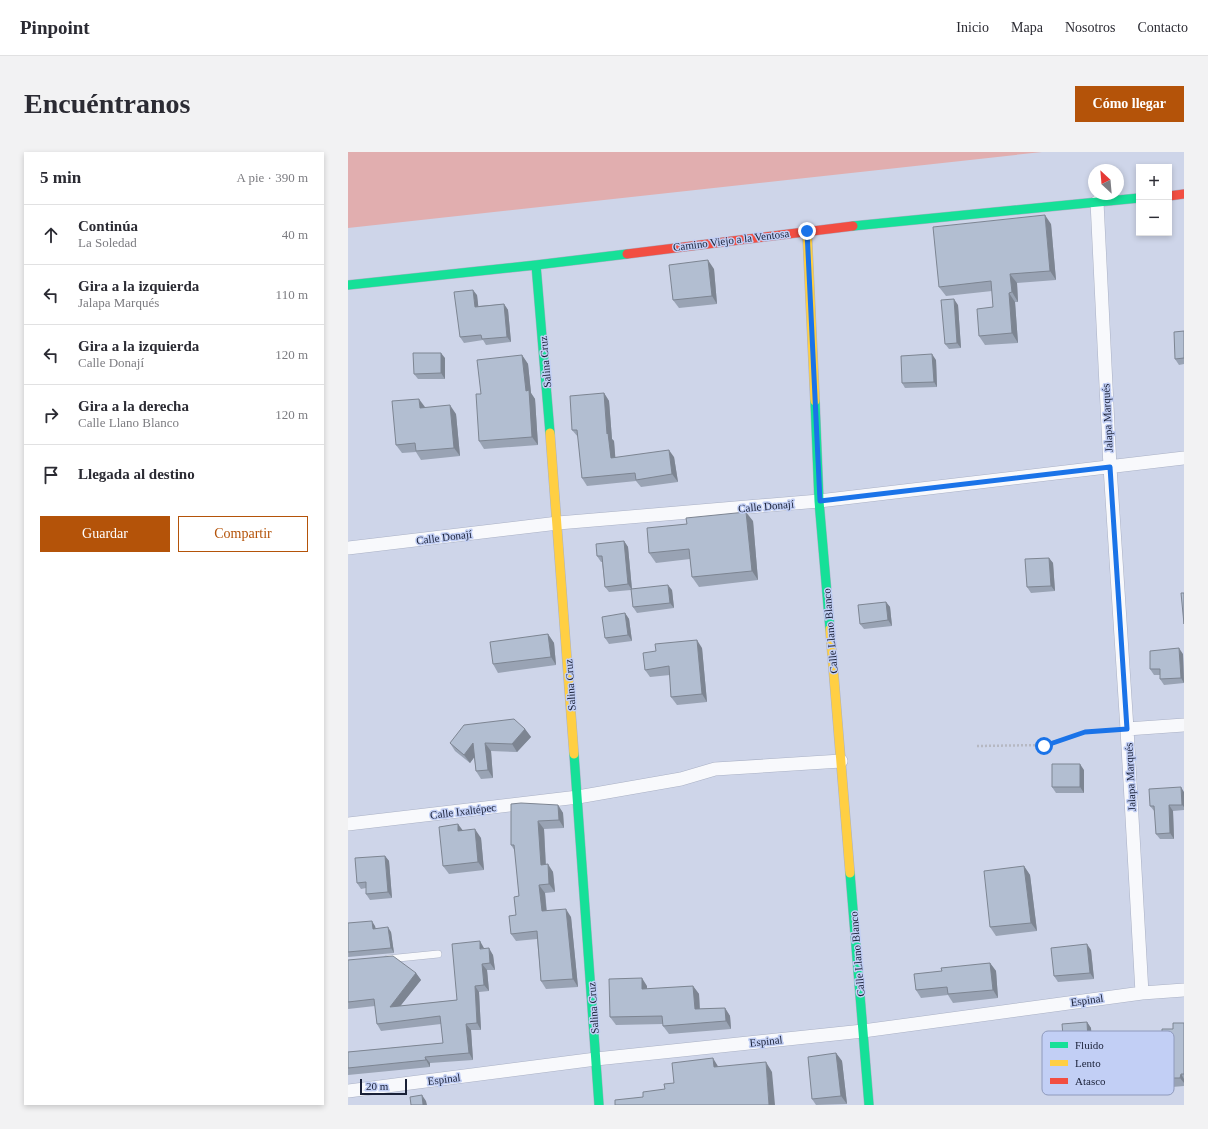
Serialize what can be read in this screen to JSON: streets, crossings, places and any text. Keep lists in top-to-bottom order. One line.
{"streets":{"street":["Camino Viejo a la Ventosa","Salina Cruz","Jalapa Marqués","Calle Donají","Calle Llano Blanco","Calle Ixaltépec","Espinal"]},"crossings":[["Camino Viejo a la Ventosa","Salina Cruz"],["Camino Viejo a la Ventosa","Jalapa Marqués"],["Camino Viejo a la Ventosa","Calle Llano Blanco"],["Salina Cruz","Calle Donají"],["Salina Cruz","Calle Ixaltépec"],["Salina Cruz","Espinal"],["Jalapa Marqués","Calle Donají"],["Jalapa Marqués","Espinal"],["Calle Donají","Calle Llano Blanco"],["Calle Llano Blanco","Calle Ixaltépec"],["Calle Llano Blanco","Espinal"]],"legend":["Fluido","Lento","Atasco"],"scale_bar":"20 m","north":"top left","page":{"header":"Pinpoint","nav":["Inicio","Mapa","Nosotros","Contacto"],"buttons":["Cómo llegar",["Guardar","Compartir"]],"title":"Encuéntranos","heading":["5 min","A pie · 390 m"],"map_buttons":["+","−"],"list":[["Continúa","La Soledad","40 m"],["Gira a la izquierda","Jalapa Marqués","110 m"],["Gira a la izquierda","Calle Donají","120 m"],["Gira a la derecha","Calle Llano Blanco","120 m"],"Llegada al destino"],"scale":"20 m"}}
